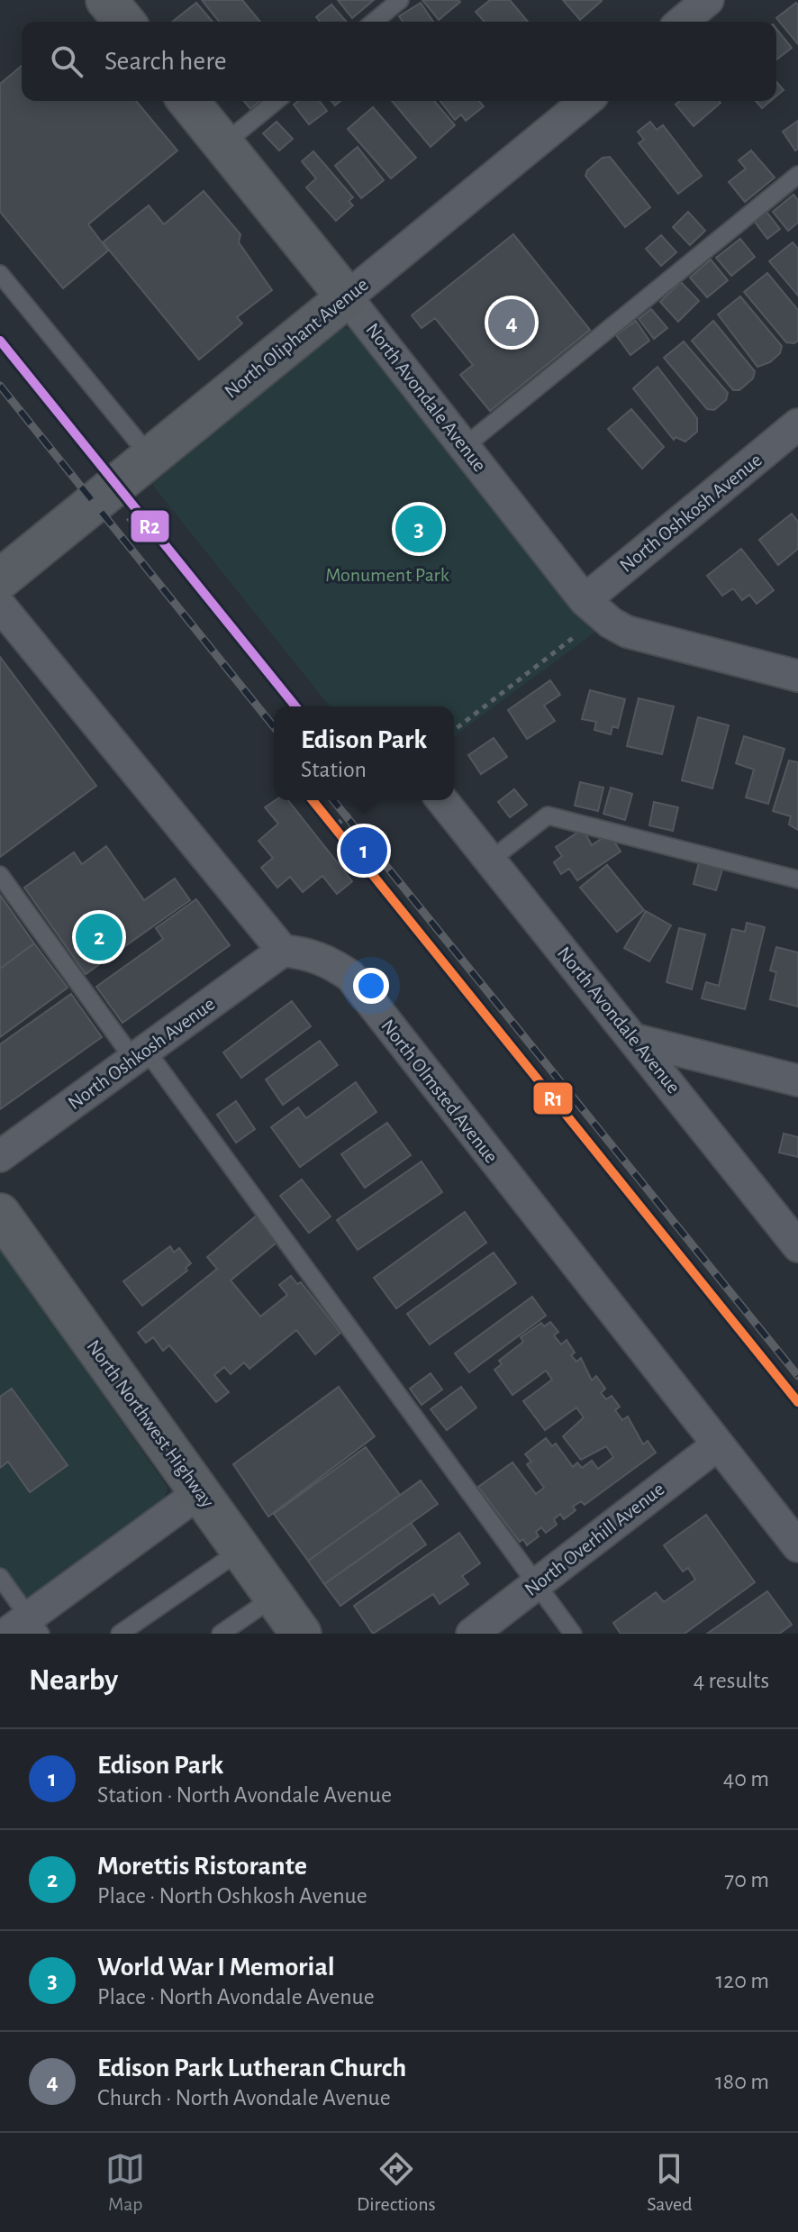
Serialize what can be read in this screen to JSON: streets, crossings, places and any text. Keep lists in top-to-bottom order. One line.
{"streets":{"street":["North Oliphant Avenue","North Avondale Avenue","North Oshkosh Avenue","North Olmsted Avenue","North Northwest Highway","North Overhill Avenue"]},"crossings":[["North Oliphant Avenue","North Avondale Avenue"],["North Avondale Avenue","North Oshkosh Avenue"],["North Oshkosh Avenue","North Olmsted Avenue"],["North Olmsted Avenue","North Overhill Avenue"]],"parks":["Monument Park"],"lines":["transit line R2","transit line R1"],"page":{"search":"Search here","pins":["4","3","1","2"],"popup":["Edison Park","Station"],"heading":["Nearby","4 results"],"list":[{"mark":"1","name":"Edison Park","note":"Station · North Avondale Avenue","value":"40 m"},{"mark":"2","name":"Morettis Ristorante","note":"Place · North Oshkosh Avenue","value":"70 m"},{"mark":"3","name":"World War I Memorial","note":"Place · North Avondale Avenue","value":"120 m"},{"mark":"4","name":"Edison Park Lutheran Church","note":"Church · North Avondale Avenue","value":"180 m"}],"nav":["Map","Directions","Saved"]}}
